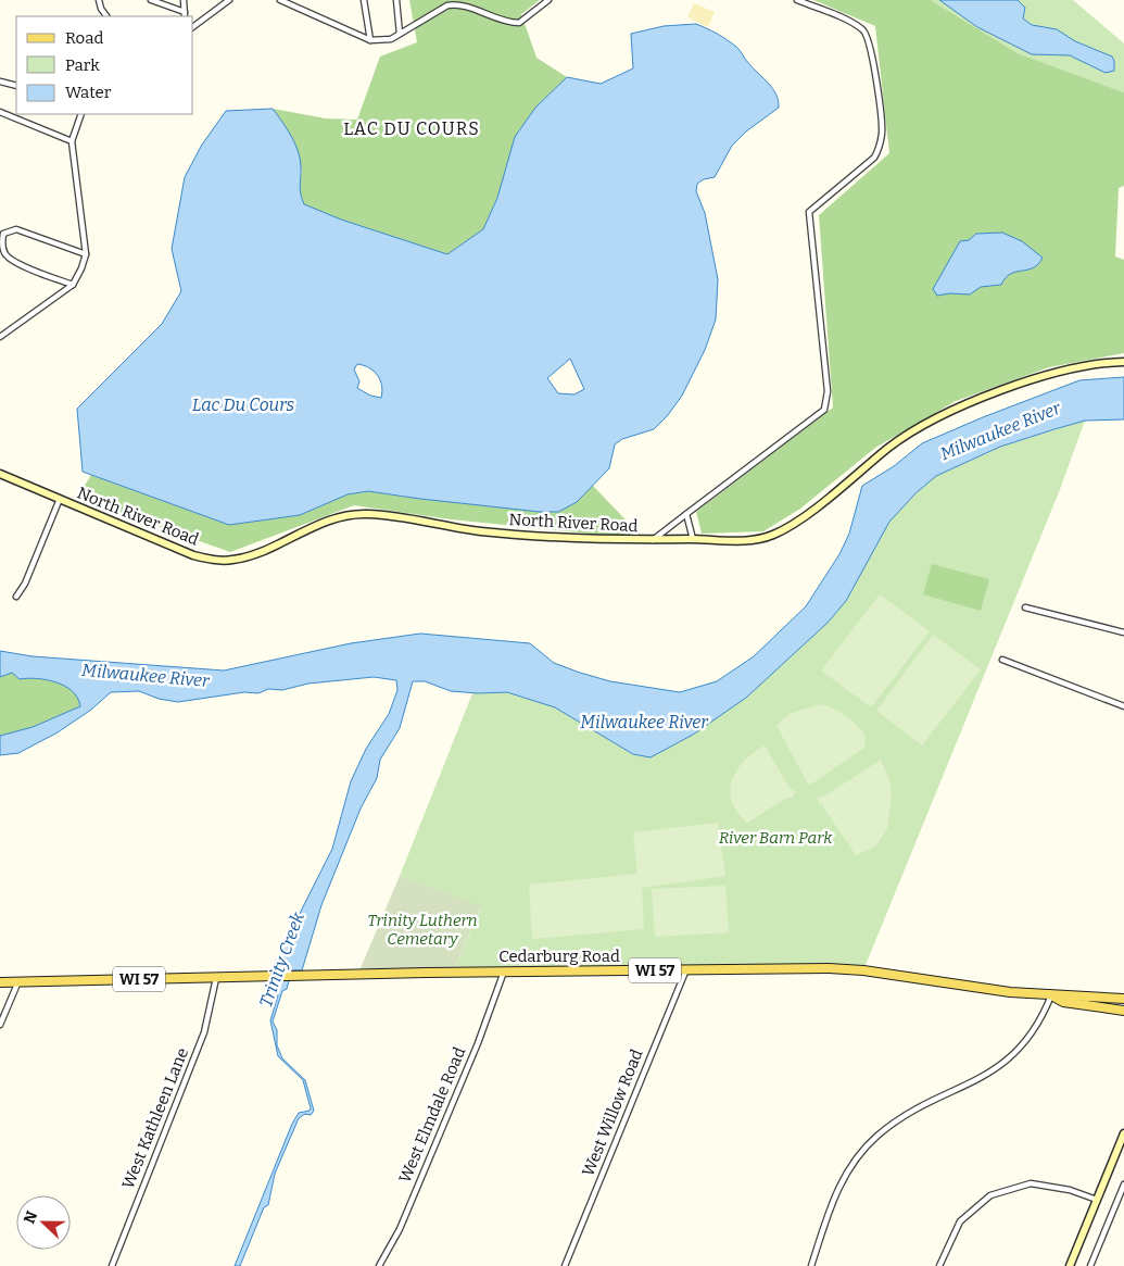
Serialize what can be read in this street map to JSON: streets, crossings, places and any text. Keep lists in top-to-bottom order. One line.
{"streets":{"main road":["Cedarburg Road","WI 57"],"street":["North River Road","West Willow Road","West Elmdale Road","West Kathleen Lane"]},"crossings":[["Cedarburg Road","West Willow Road"],["Cedarburg Road","West Elmdale Road"],["Cedarburg Road","West Kathleen Lane"]],"districts":["LAC DU COURS"],"water":["Lac Du Cours","Milwaukee River","Trinity Creek"],"parks":["River Barn Park","Trinity Luthern Cemetary"],"legend":["Road","Park","Water"],"north":"left"}
